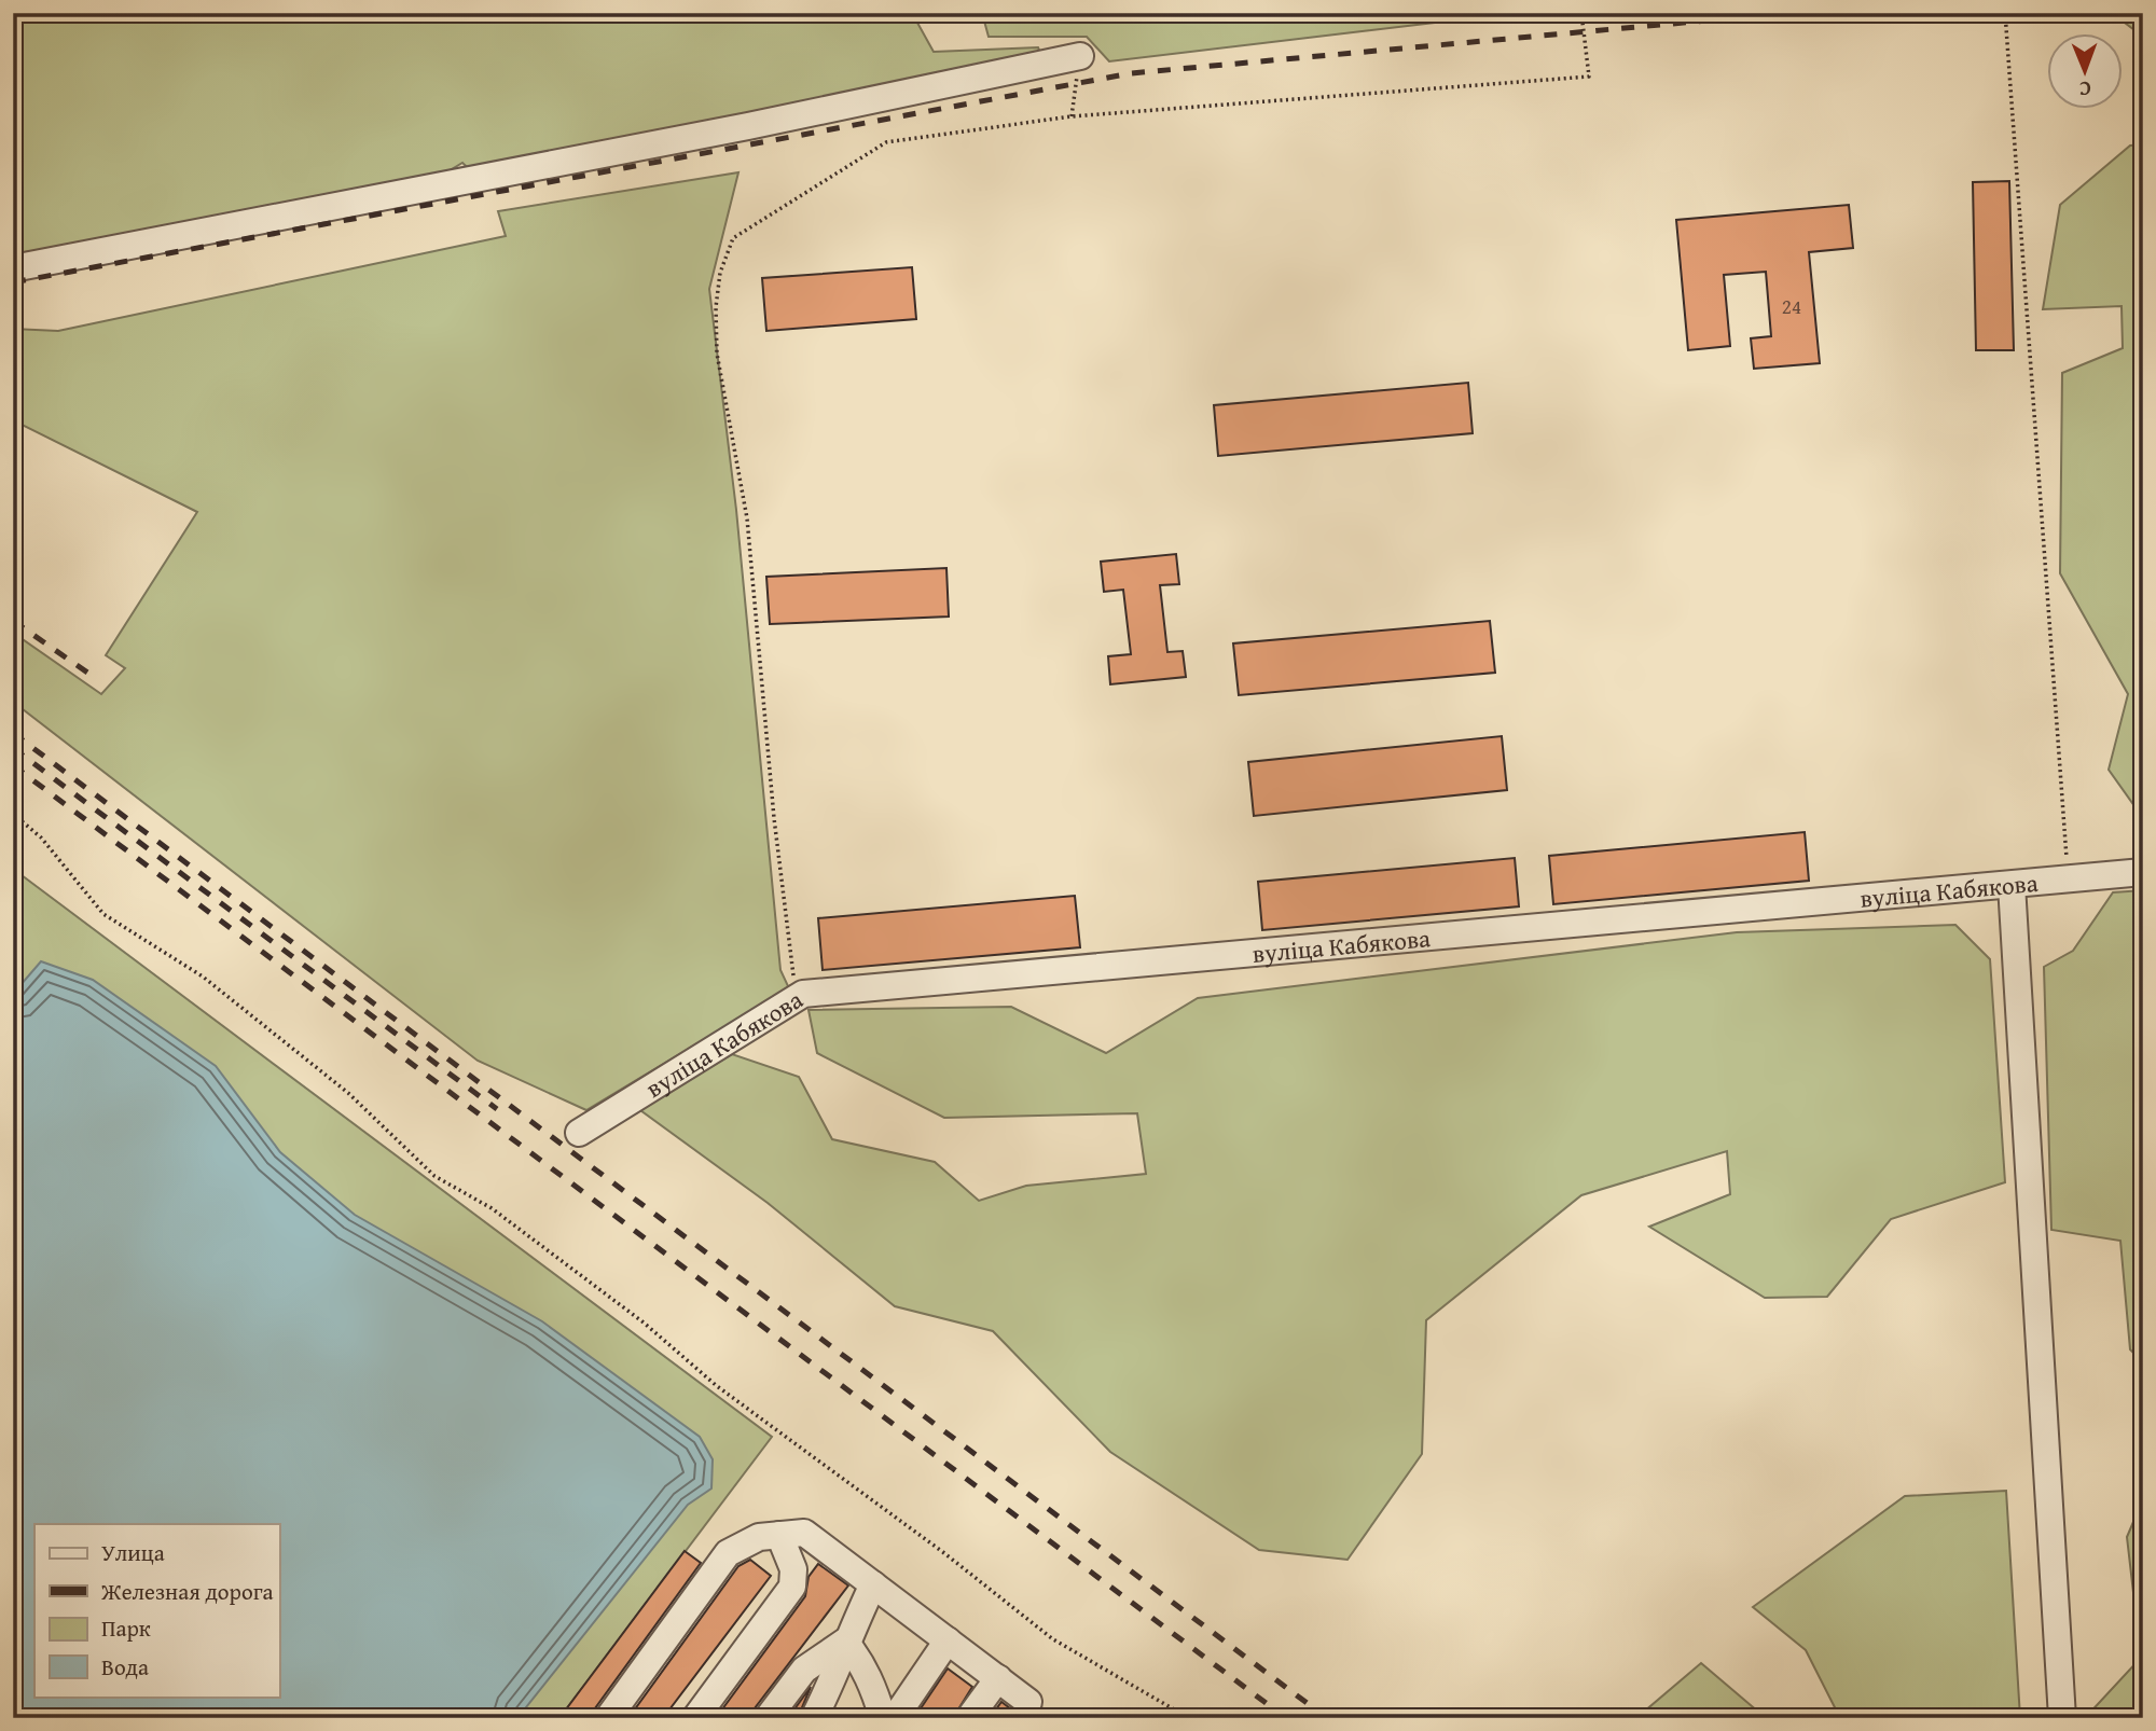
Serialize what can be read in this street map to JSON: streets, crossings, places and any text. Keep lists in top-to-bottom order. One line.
{"streets":{"street":["вуліца Кабякова"]},"house_numbers":["24"],"legend":["Улица","Железная дорога","Парк","Вода"],"north":"bottom"}
